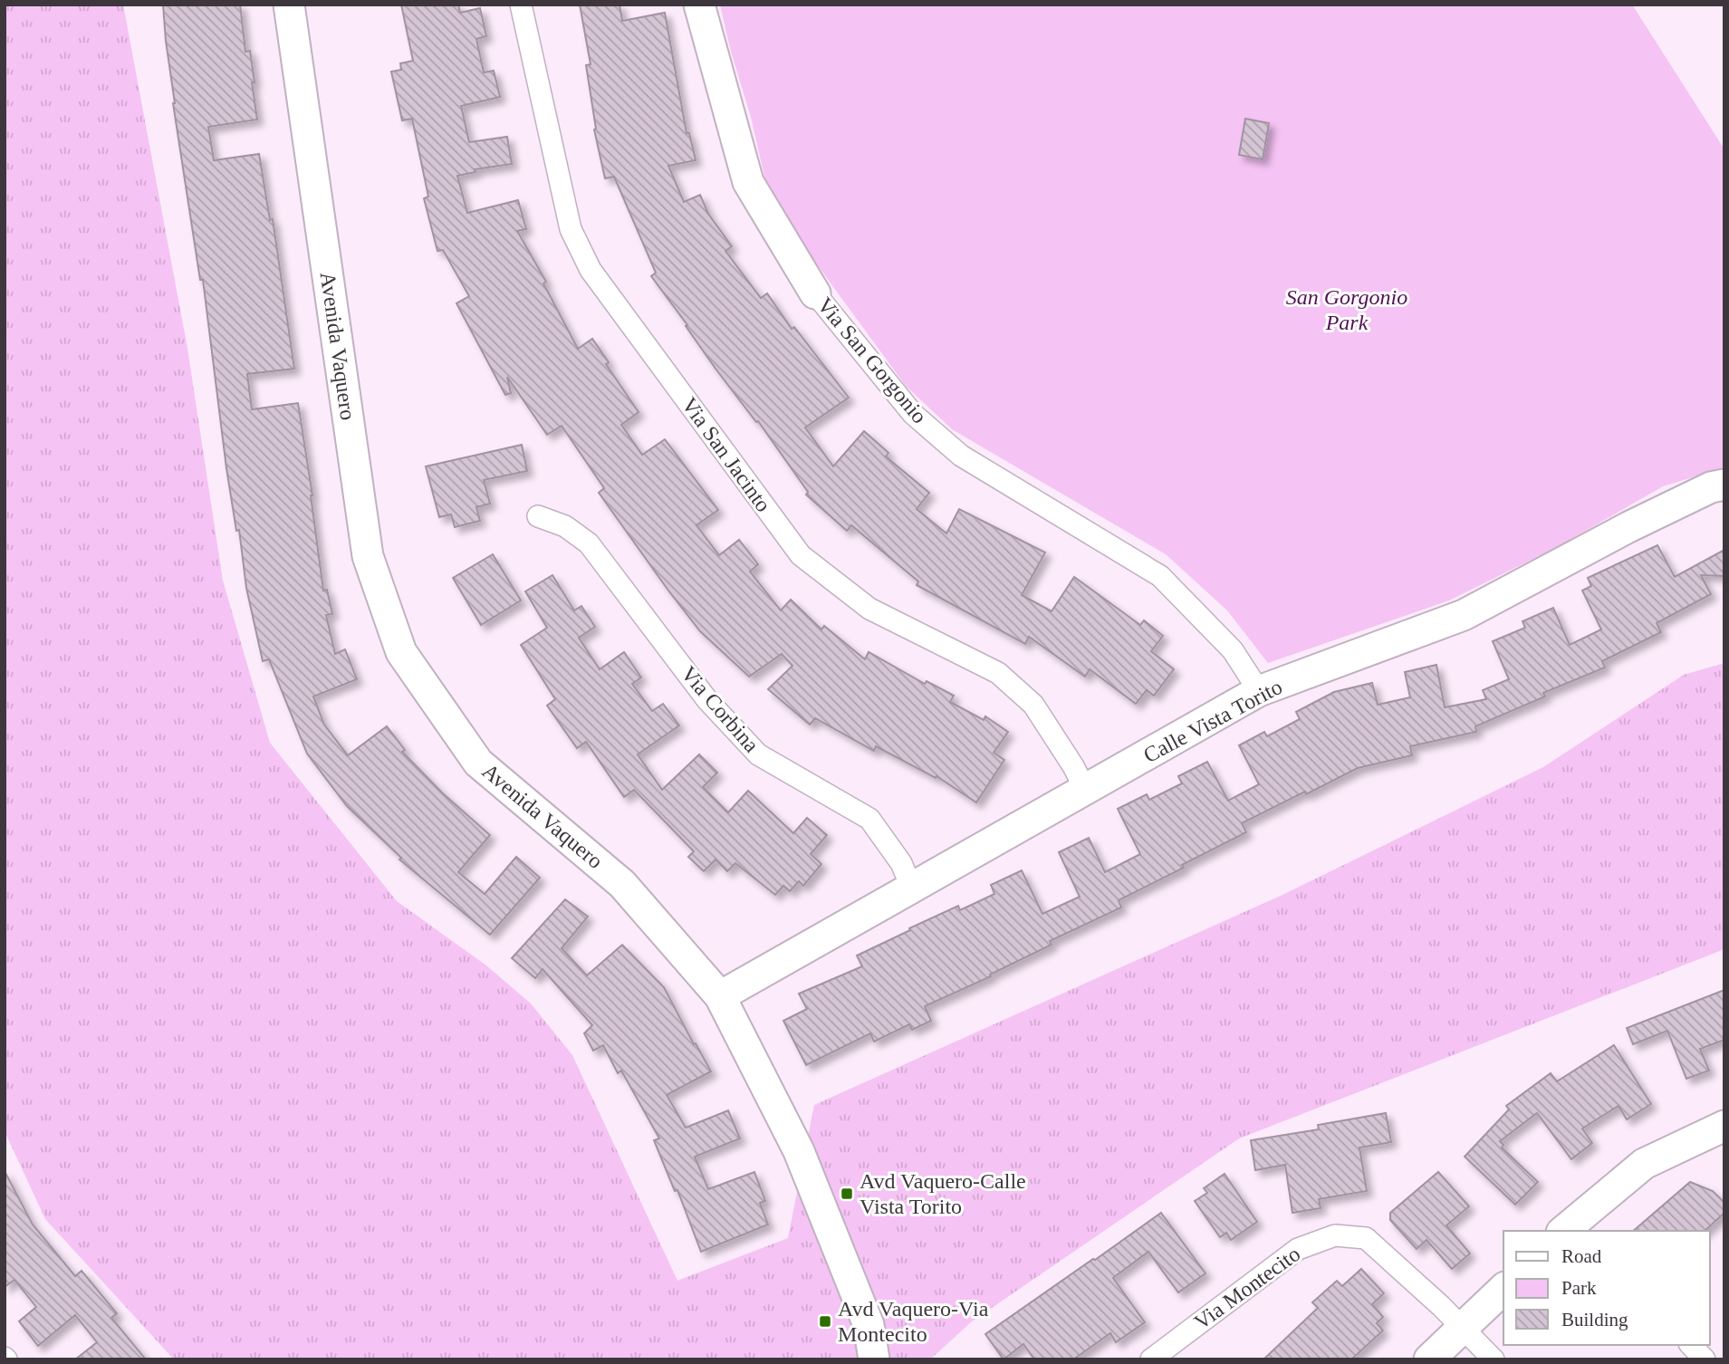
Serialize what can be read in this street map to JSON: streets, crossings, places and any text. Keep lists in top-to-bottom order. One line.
{"streets":{"street":["Avenida Vaquero","Via San Gorgonio","Via San Jacinto","Via Corbina","Calle Vista Torito","Via Montecito"]},"crossings":[["Avenida Vaquero","Calle Vista Torito"],["Via San Gorgonio","Calle Vista Torito"],["Via San Jacinto","Calle Vista Torito"],["Via Corbina","Calle Vista Torito"]],"parks":["San Gorgonio Park"],"places":{"transit":["Avd Vaquero-Calle Vista Torito","Avd Vaquero-Via Montecito"]},"legend":["Road","Park","Building"]}
